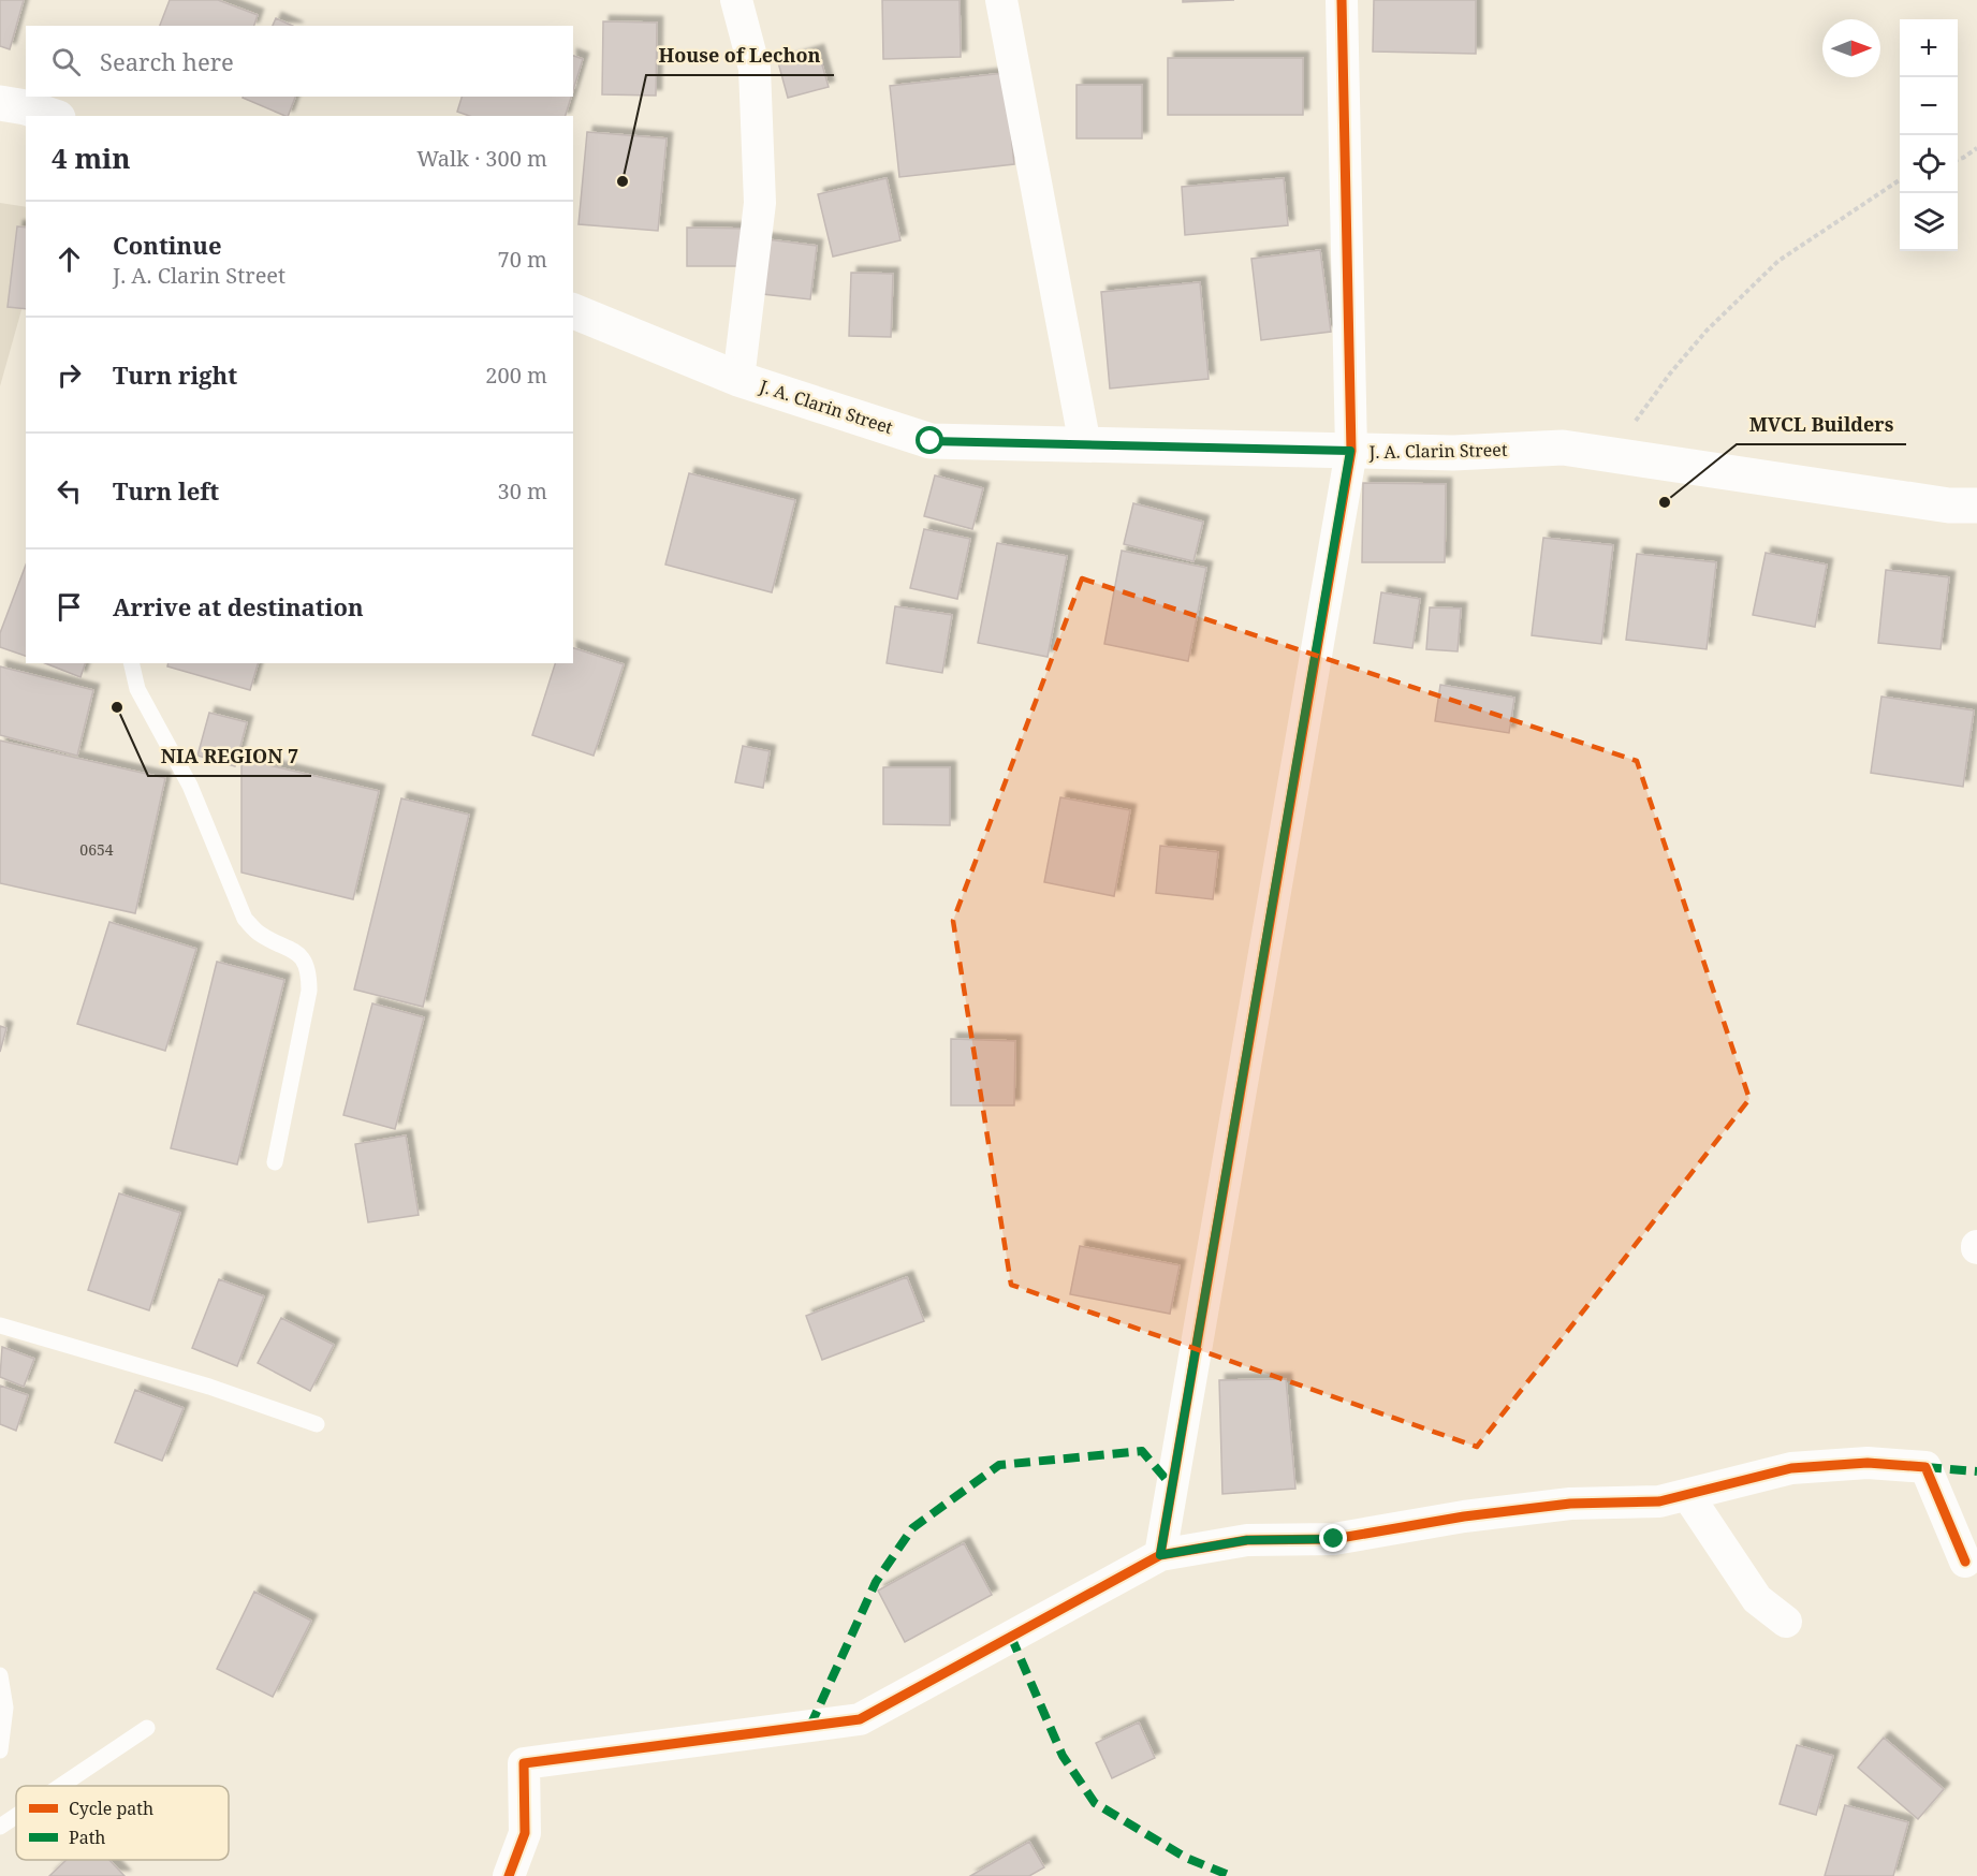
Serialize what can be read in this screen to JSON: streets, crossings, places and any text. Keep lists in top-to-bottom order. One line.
{"streets":{"main road":["J. A. Clarin Street"]},"places":["House of Lechon","MVCL Builders","NIA REGION 7"],"house_numbers":["0654"],"legend":["Cycle path","Path"],"north":"right","page":{"map_buttons":["+","−"],"search":"Search here","heading":["4 min","Walk · 300 m"],"list":[["Continue","J. A. Clarin Street","70 m"],["Turn right","200 m"],["Turn left","30 m"],"Arrive at destination"]}}
